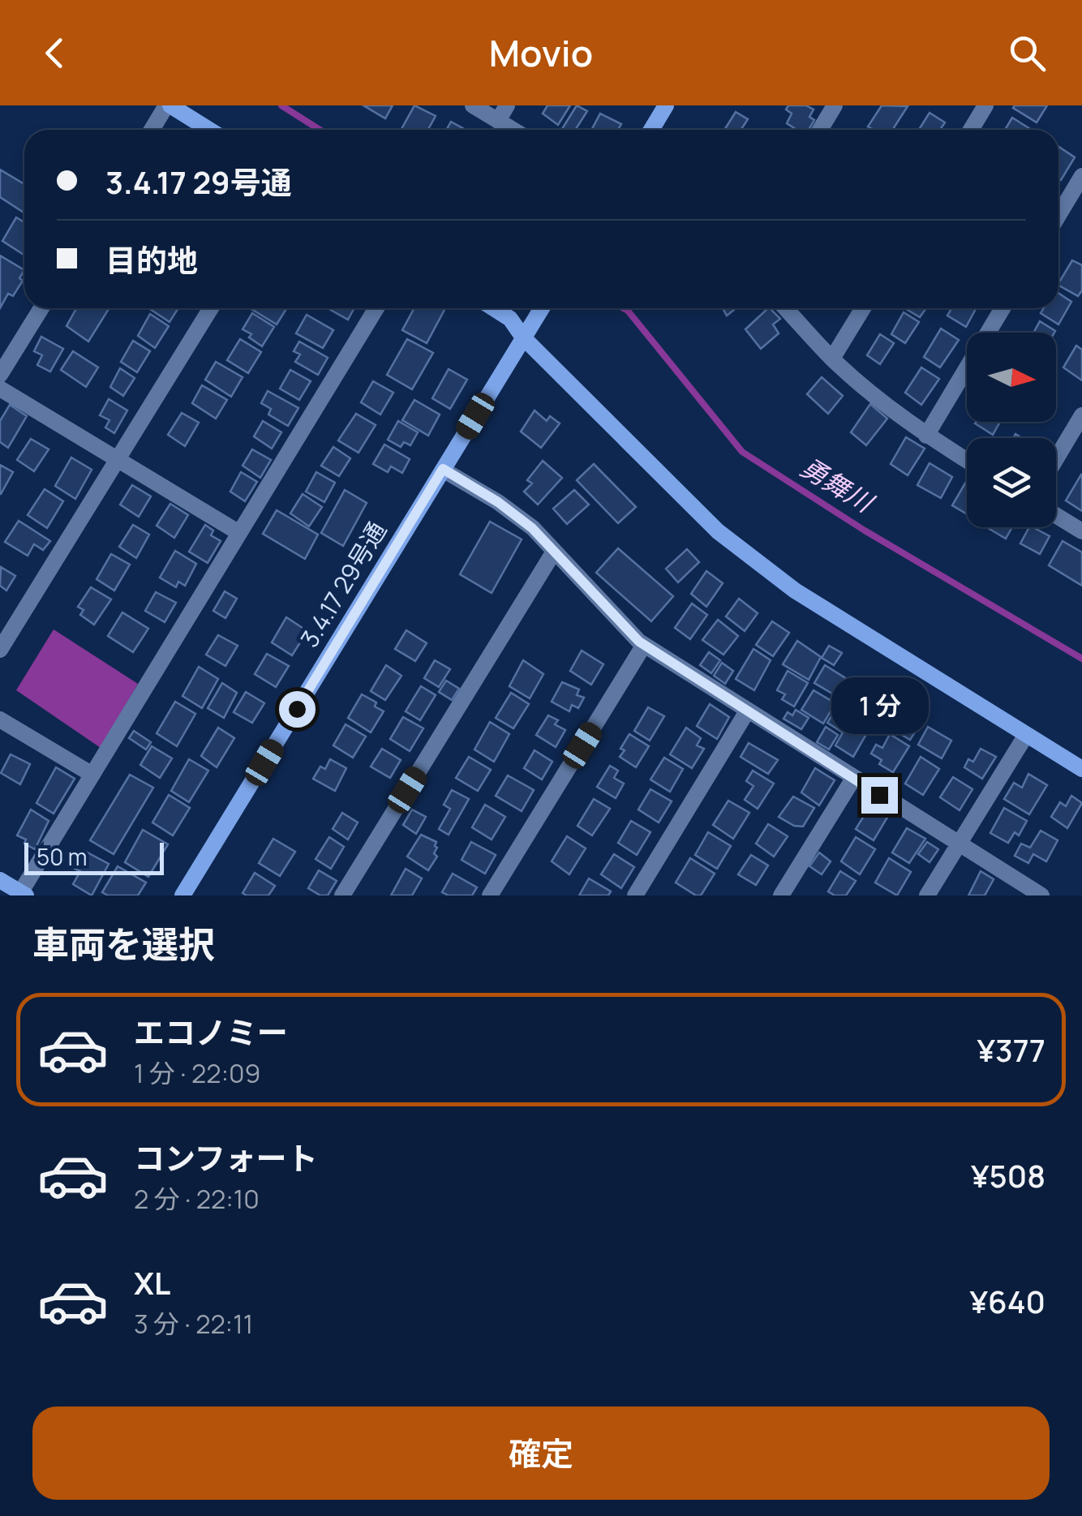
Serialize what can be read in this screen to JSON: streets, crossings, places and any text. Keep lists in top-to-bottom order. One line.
{"streets":{"street":["3.4.17 29号通"]},"water":["勇舞川"],"scale_bar":"50 m","north":"right","page":{"header":"Movio","banner":["3.4.17 29号通","目的地"],"bubble":"1 分","scale":"50 m","heading":"車両を選択","list":[{"name":"エコノミー","note":"1 分 · 22:09","value":"¥377"},{"name":"コンフォート","note":"2 分 · 22:10","value":"¥508"},{"name":"XL","note":"3 分 · 22:11","value":"¥640"}],"buttons":"確定"}}
